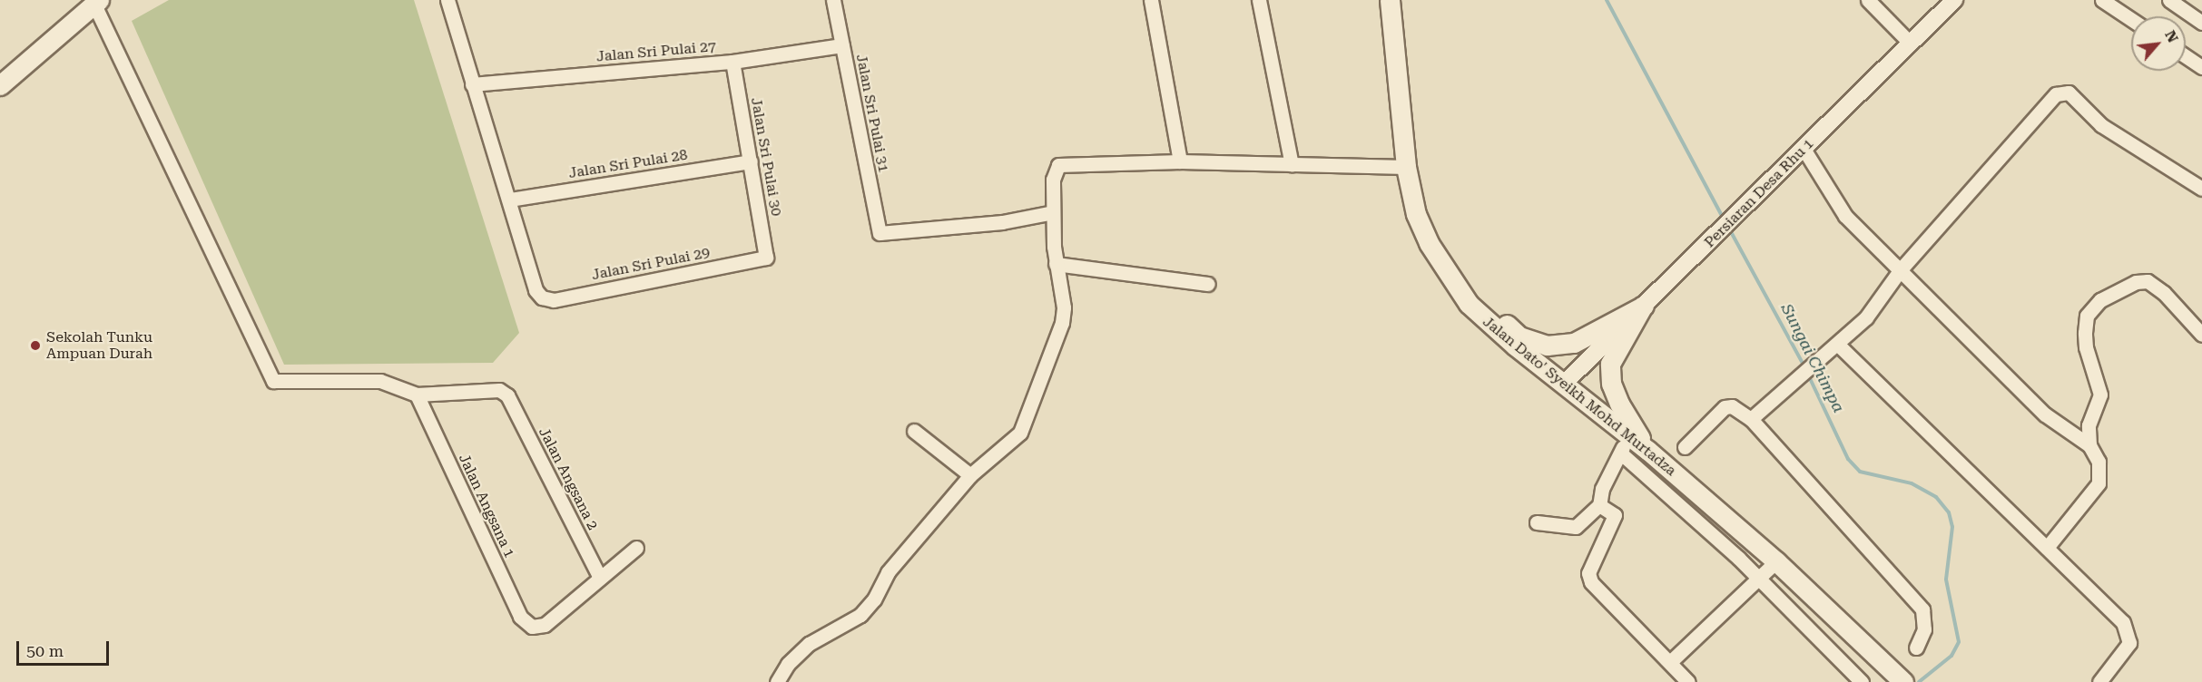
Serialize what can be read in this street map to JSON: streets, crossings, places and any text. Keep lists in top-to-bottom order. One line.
{"streets":{"main road":["Jalan Dato' Syeikh Mohd Murtadza"],"street":["Jalan Sri Pulai 27","Jalan Sri Pulai 31","Jalan Sri Pulai 30","Jalan Sri Pulai 28","Persiaran Desa Rhu 1","Jalan Sri Pulai 29","Jalan Angsana 2","Jalan Angsana 1"]},"crossings":[["Jalan Sri Pulai 27","Jalan Sri Pulai 31"],["Jalan Sri Pulai 27","Jalan Sri Pulai 30"],["Jalan Sri Pulai 30","Jalan Sri Pulai 28"],["Jalan Sri Pulai 30","Jalan Sri Pulai 29"],["Jalan Sri Pulai 28","Jalan Sri Pulai 29"],["Persiaran Desa Rhu 1","Jalan Dato' Syeikh Mohd Murtadza"],["Jalan Angsana 2","Jalan Angsana 1"]],"water":["Sungai Chimpa"],"places":["Sekolah Tunku Ampuan Durah"],"scale_bar":"50 m","north":"top right"}
